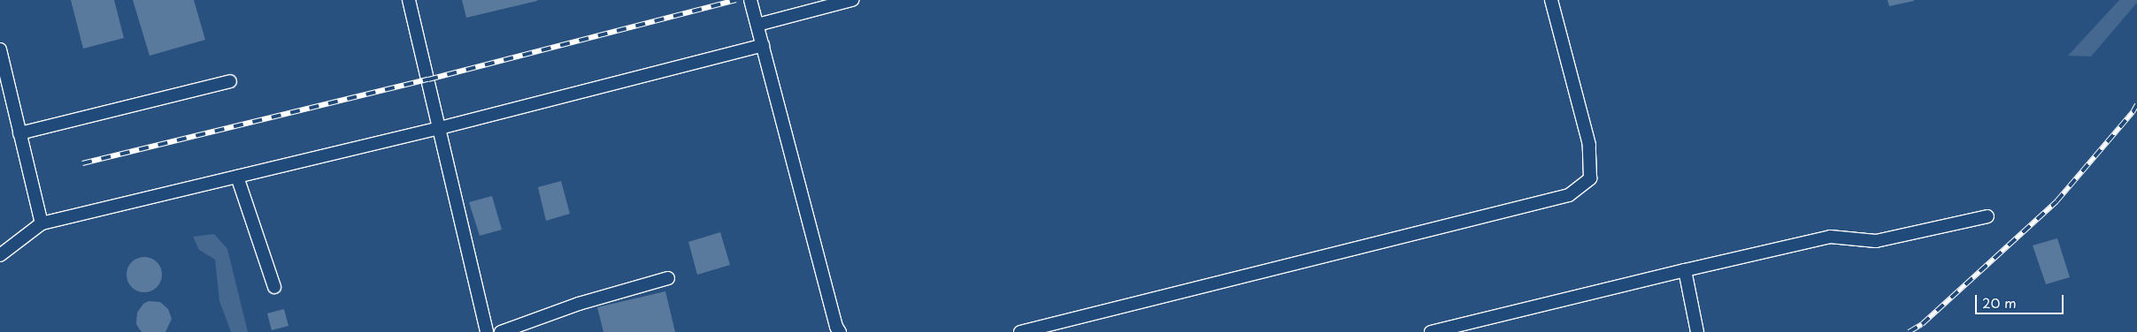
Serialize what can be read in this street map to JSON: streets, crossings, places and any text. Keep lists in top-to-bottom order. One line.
{"scale_bar":"20 m"}
